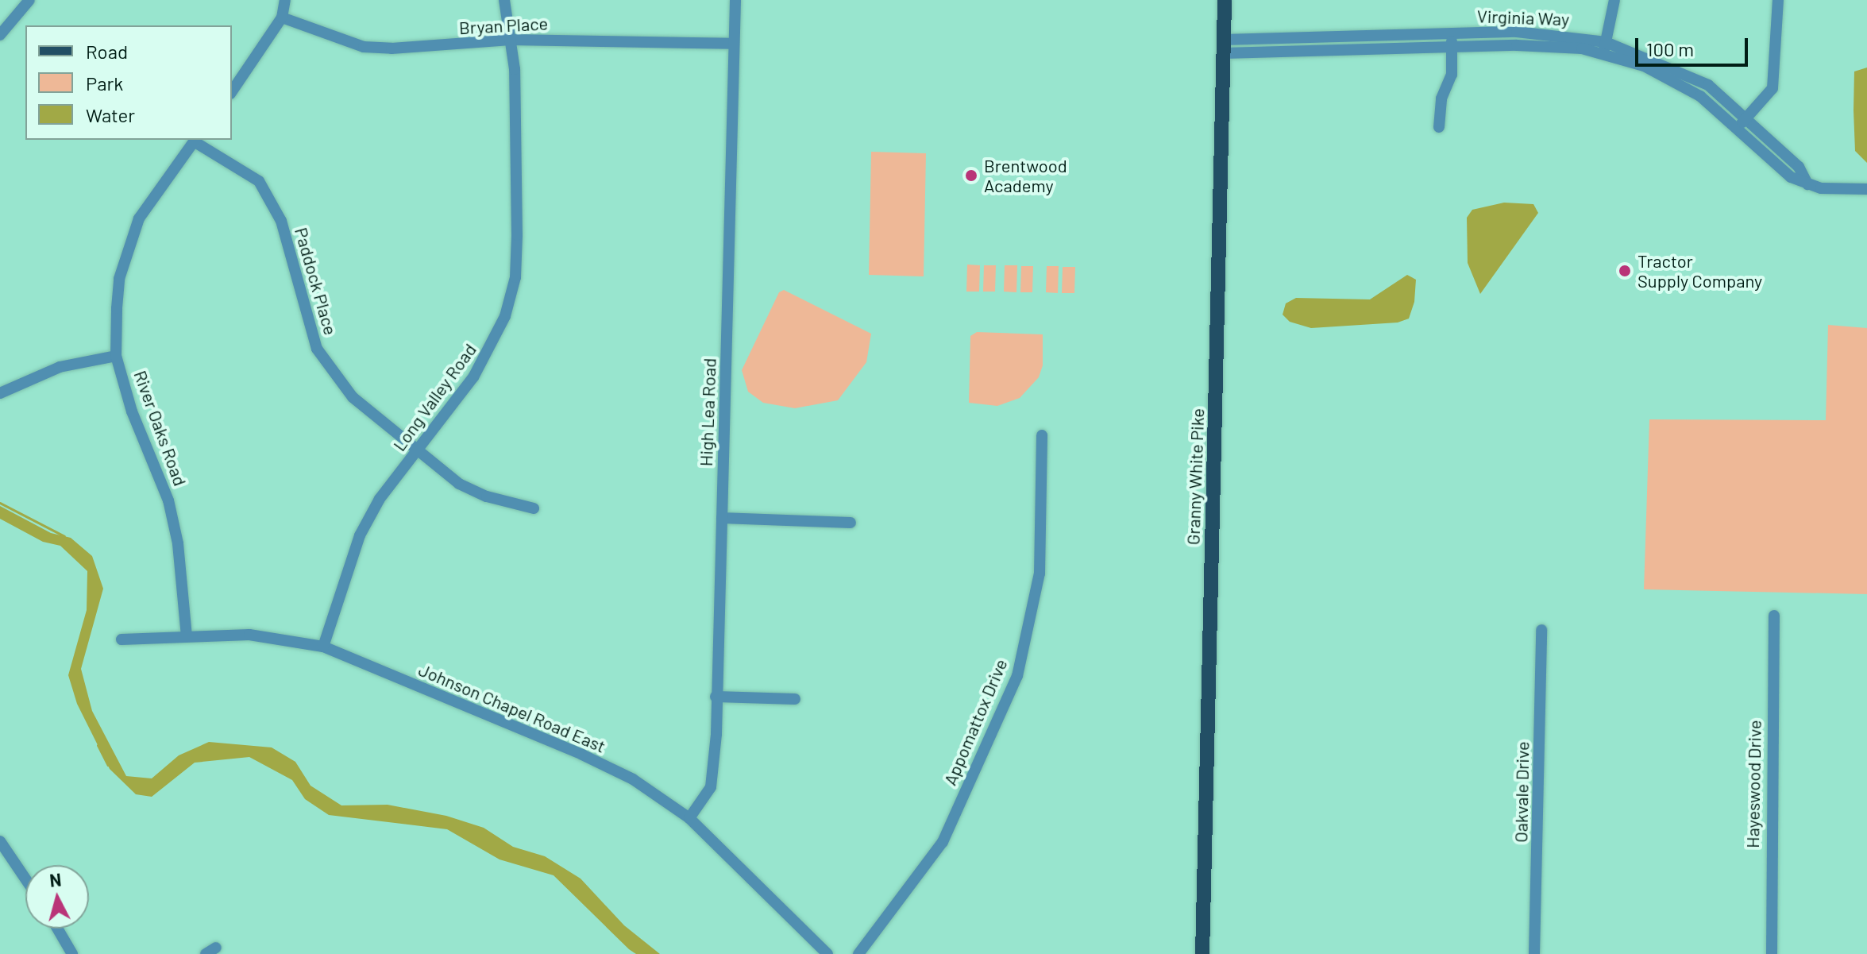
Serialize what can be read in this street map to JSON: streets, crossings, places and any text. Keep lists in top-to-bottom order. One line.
{"streets":{"main road":["Granny White Pike"],"street":["Virginia Way","Bryan Place","Paddock Place","Long Valley Road","High Lea Road","River Oaks Road","Johnson Chapel Road East","Appomattox Drive","Hayeswood Drive","Oakvale Drive"]},"crossings":[["Virginia Way","Granny White Pike"],["Bryan Place","Long Valley Road"],["Bryan Place","High Lea Road"],["Paddock Place","Long Valley Road"],["Paddock Place","River Oaks Road"],["Long Valley Road","Johnson Chapel Road East"],["High Lea Road","Johnson Chapel Road East"],["River Oaks Road","Johnson Chapel Road East"]],"places":["Brentwood Academy","Tractor Supply Company"],"legend":["Road","Park","Water"],"scale_bar":"100 m","north":"top"}
